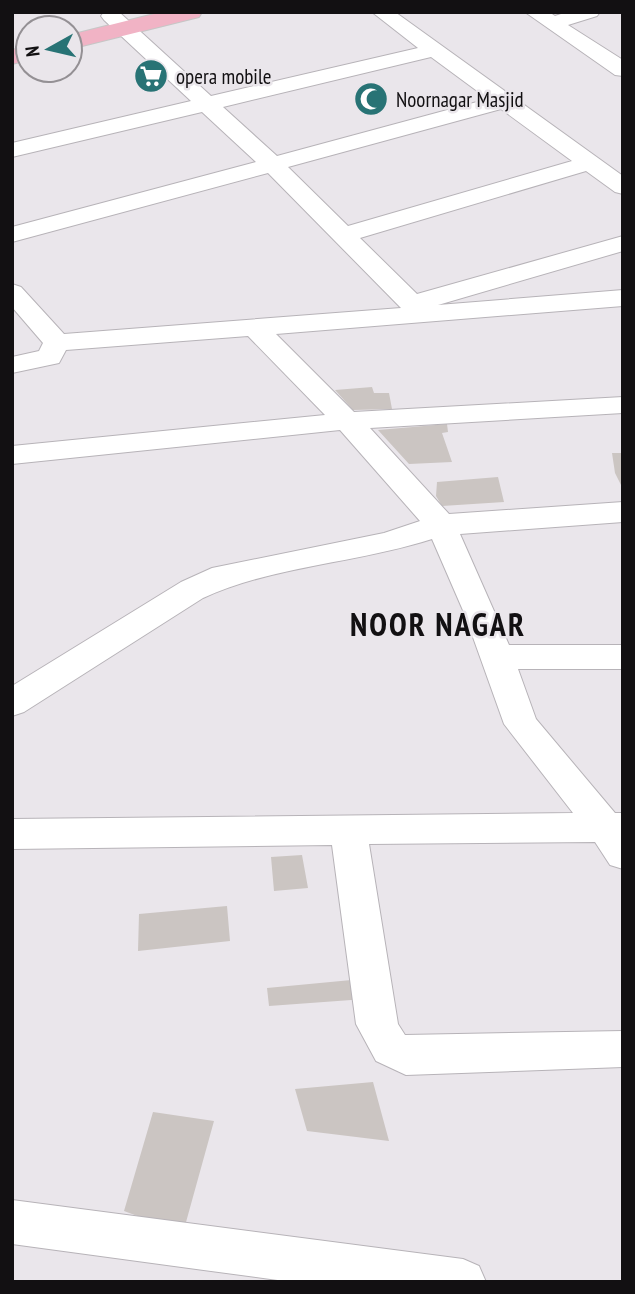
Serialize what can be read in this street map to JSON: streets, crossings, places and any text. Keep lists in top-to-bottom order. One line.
{"districts":["NOOR NAGAR"],"places":{"supermarket":["opera mobile"],"mosque":["Noornagar Masjid"]},"north":"left"}
